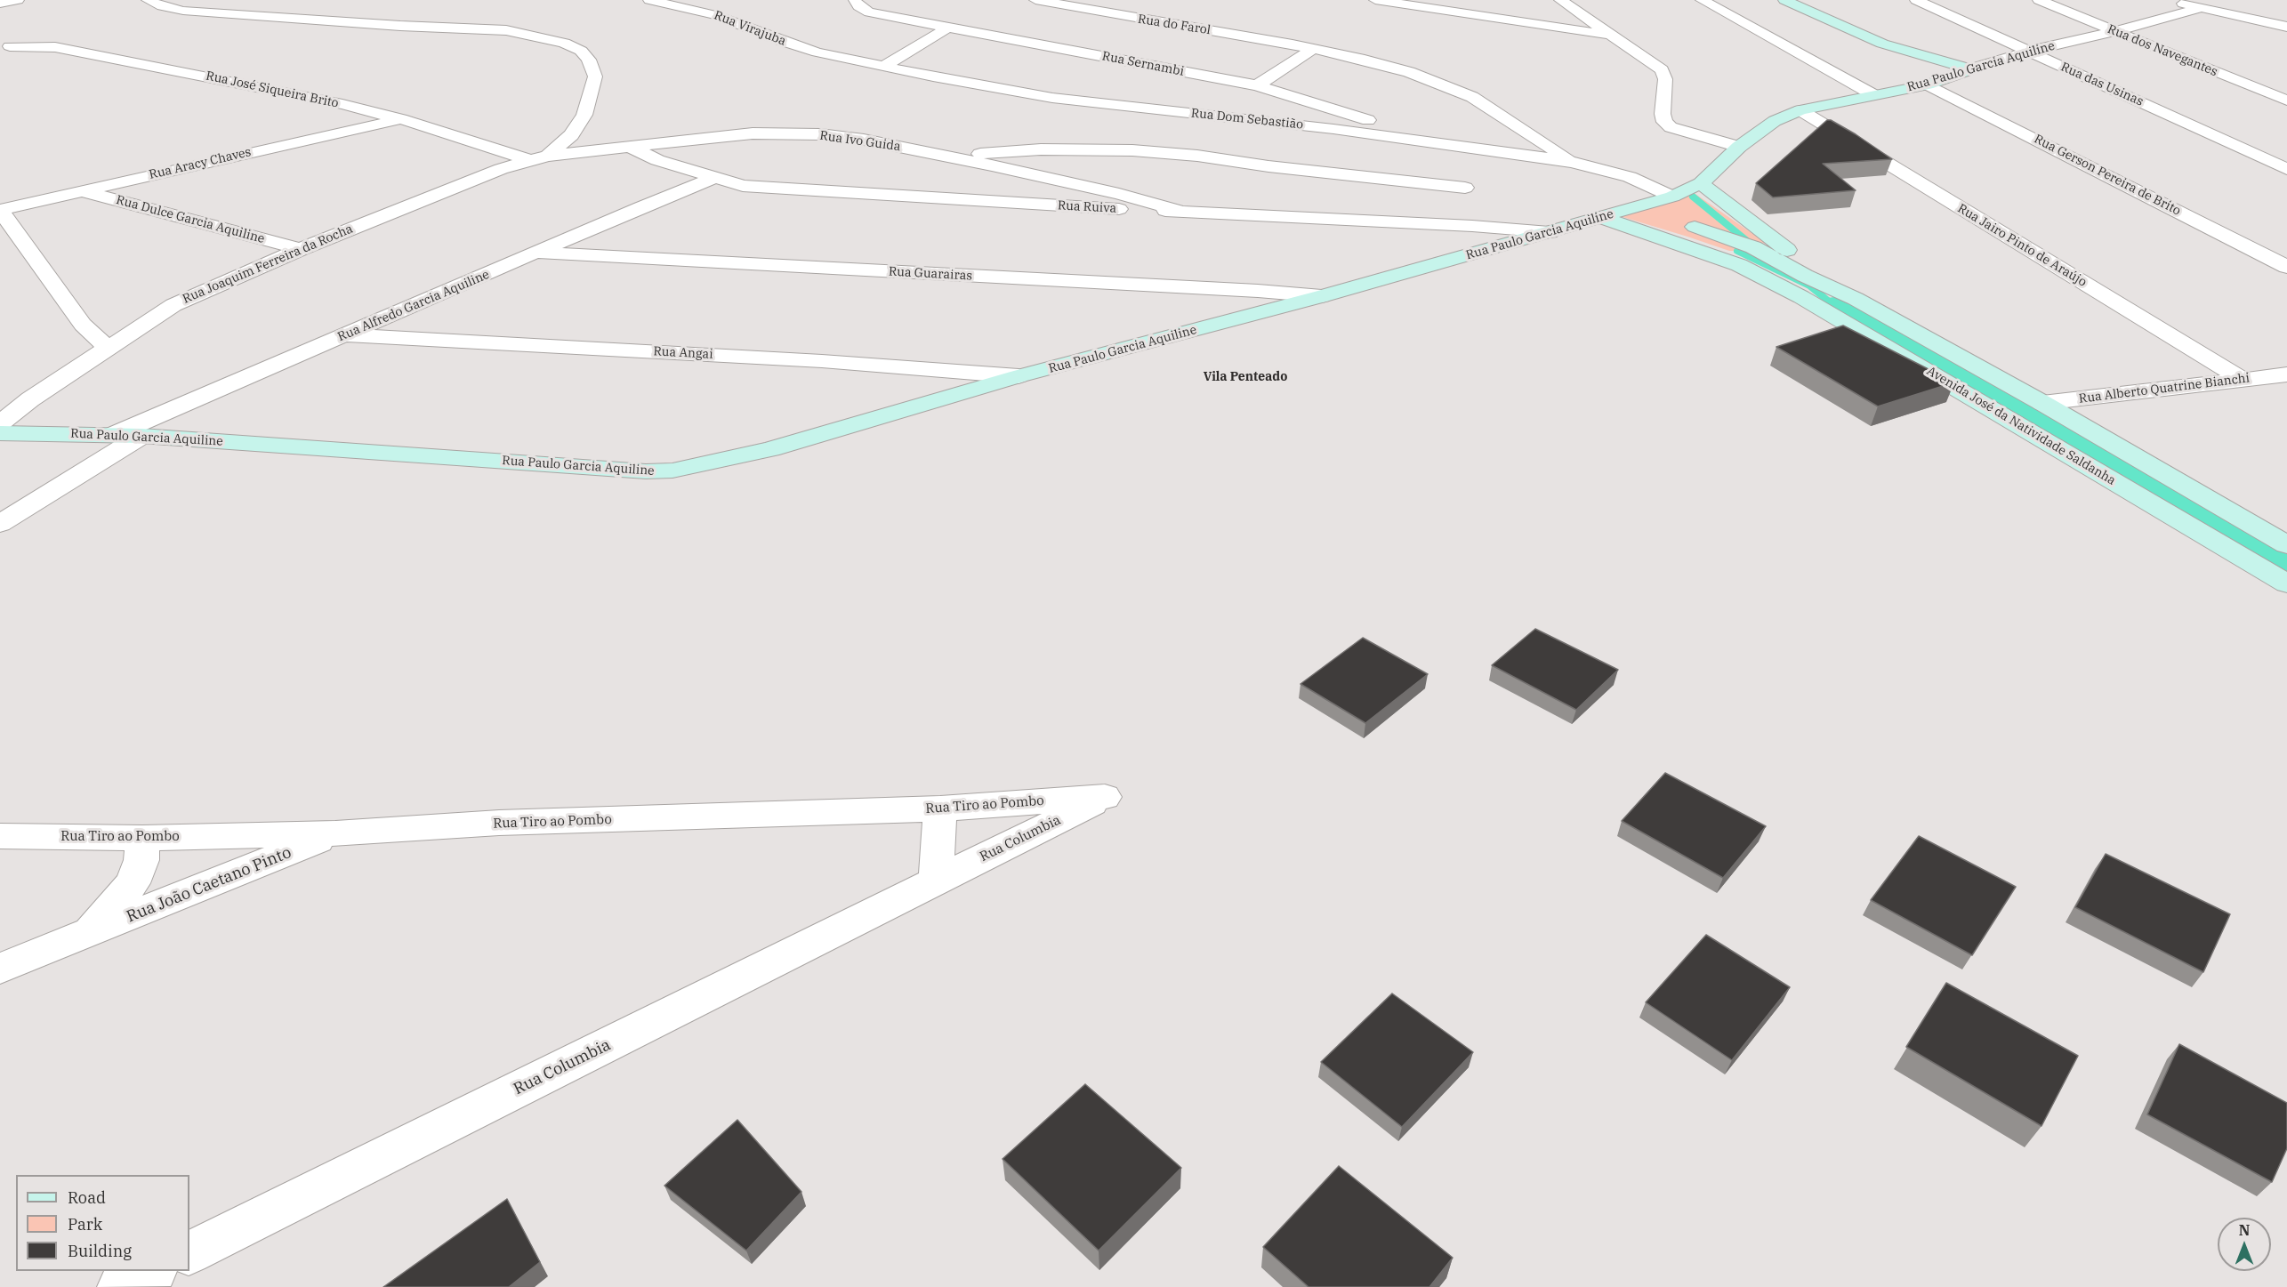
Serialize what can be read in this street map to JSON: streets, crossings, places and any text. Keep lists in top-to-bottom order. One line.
{"streets":{"street":["Rua do Farol","Rua Virajuba","Rua dos Navegantes","Rua Sernambi","Rua Paulo Garcia Aquiline","Rua das Usinas","Rua José Siqueira Brito","Rua Dom Sebastião","Rua Ivo Guida","Rua Aracy Chaves","Rua Gerson Pereira de Brito","Rua Ruiva","Rua Dulce Garcia Aquiline","Rua Jairo Pinto de Araújo","Rua Joaquim Ferreira da Rocha","Rua Guarairas","Rua Alfredo Garcia Aquiline","Rua Angai","Rua Alberto Quatrine Bianchi","Avenida José da Natividade Saldanha","Rua Tiro ao Pombo","Rua Columbia","Rua João Caetano Pinto"]},"crossings":[["Rua do Farol","Rua Dom Sebastião"],["Rua Virajuba","Rua Dom Sebastião"],["Rua dos Navegantes","Rua Paulo Garcia Aquiline"],["Rua Sernambi","Rua Dom Sebastião"],["Rua Paulo Garcia Aquiline","Rua das Usinas"],["Rua Paulo Garcia Aquiline","Rua Dom Sebastião"],["Rua Paulo Garcia Aquiline","Rua Gerson Pereira de Brito"],["Rua Paulo Garcia Aquiline","Rua Ruiva"],["Rua Paulo Garcia Aquiline","Rua Jairo Pinto de Araújo"],["Rua Paulo Garcia Aquiline","Rua Guarairas"],["Rua Paulo Garcia Aquiline","Rua Alfredo Garcia Aquiline"],["Rua Paulo Garcia Aquiline","Rua Angai"],["Rua Paulo Garcia Aquiline","Avenida José da Natividade Saldanha"],["Rua José Siqueira Brito","Rua Ivo Guida"],["Rua José Siqueira Brito","Rua Aracy Chaves"],["Rua José Siqueira Brito","Rua Joaquim Ferreira da Rocha"],["Rua Dom Sebastião","Avenida José da Natividade Saldanha"],["Rua Ivo Guida","Rua Ruiva"],["Rua Ivo Guida","Rua Joaquim Ferreira da Rocha"],["Rua Aracy Chaves","Rua Dulce Garcia Aquiline"],["Rua Ruiva","Rua Alfredo Garcia Aquiline"],["Rua Dulce Garcia Aquiline","Rua Joaquim Ferreira da Rocha"],["Rua Jairo Pinto de Araújo","Rua Alberto Quatrine Bianchi"],["Rua Guarairas","Rua Alfredo Garcia Aquiline"],["Rua Alfredo Garcia Aquiline","Rua Angai"],["Rua Alberto Quatrine Bianchi","Avenida José da Natividade Saldanha"],["Rua Tiro ao Pombo","Rua Columbia"],["Rua Tiro ao Pombo","Rua João Caetano Pinto"]],"districts":["Vila Penteado"],"legend":["Road","Park","Building"],"north":"top"}
